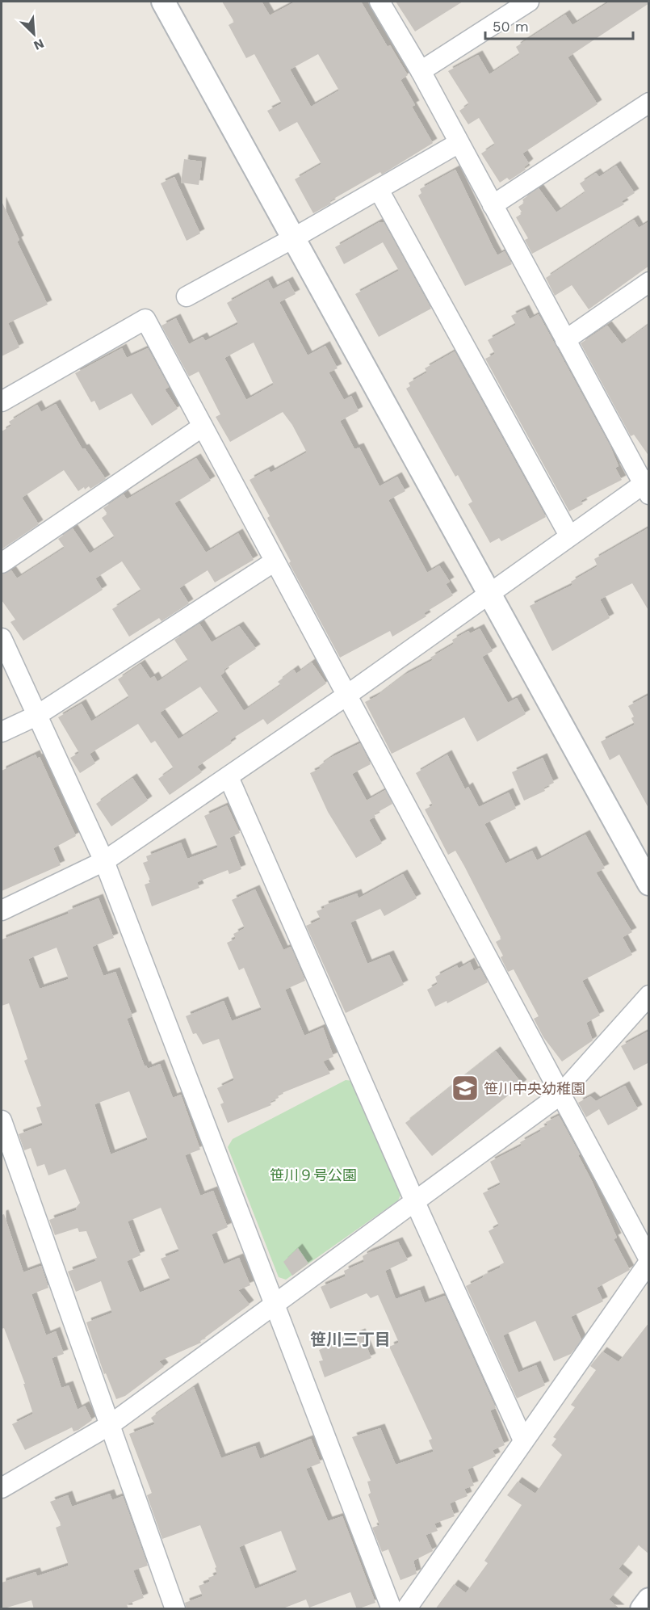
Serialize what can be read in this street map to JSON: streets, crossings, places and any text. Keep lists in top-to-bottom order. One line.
{"districts":["笹川三丁目"],"parks":["笹川９号公園"],"places":{"school or university":["笹川中央幼稚園"]},"scale_bar":"50 m","north":"bottom right"}
